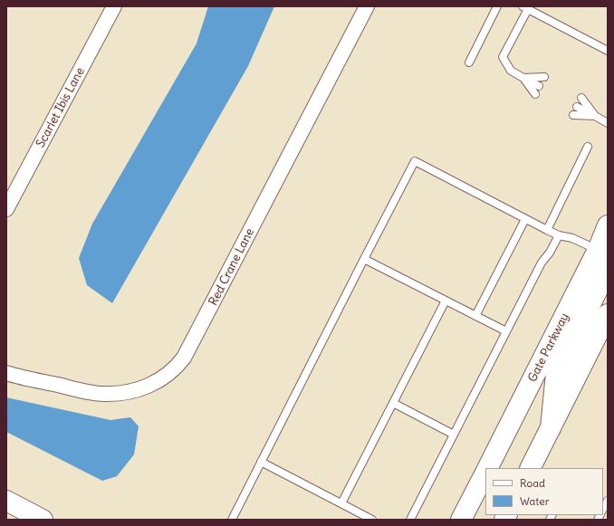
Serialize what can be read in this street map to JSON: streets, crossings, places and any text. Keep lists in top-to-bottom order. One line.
{"streets":{"main road":["Gate Parkway"],"street":["Scarlet Ibis Lane","Red Crane Lane"]},"legend":["Road","Water"]}
